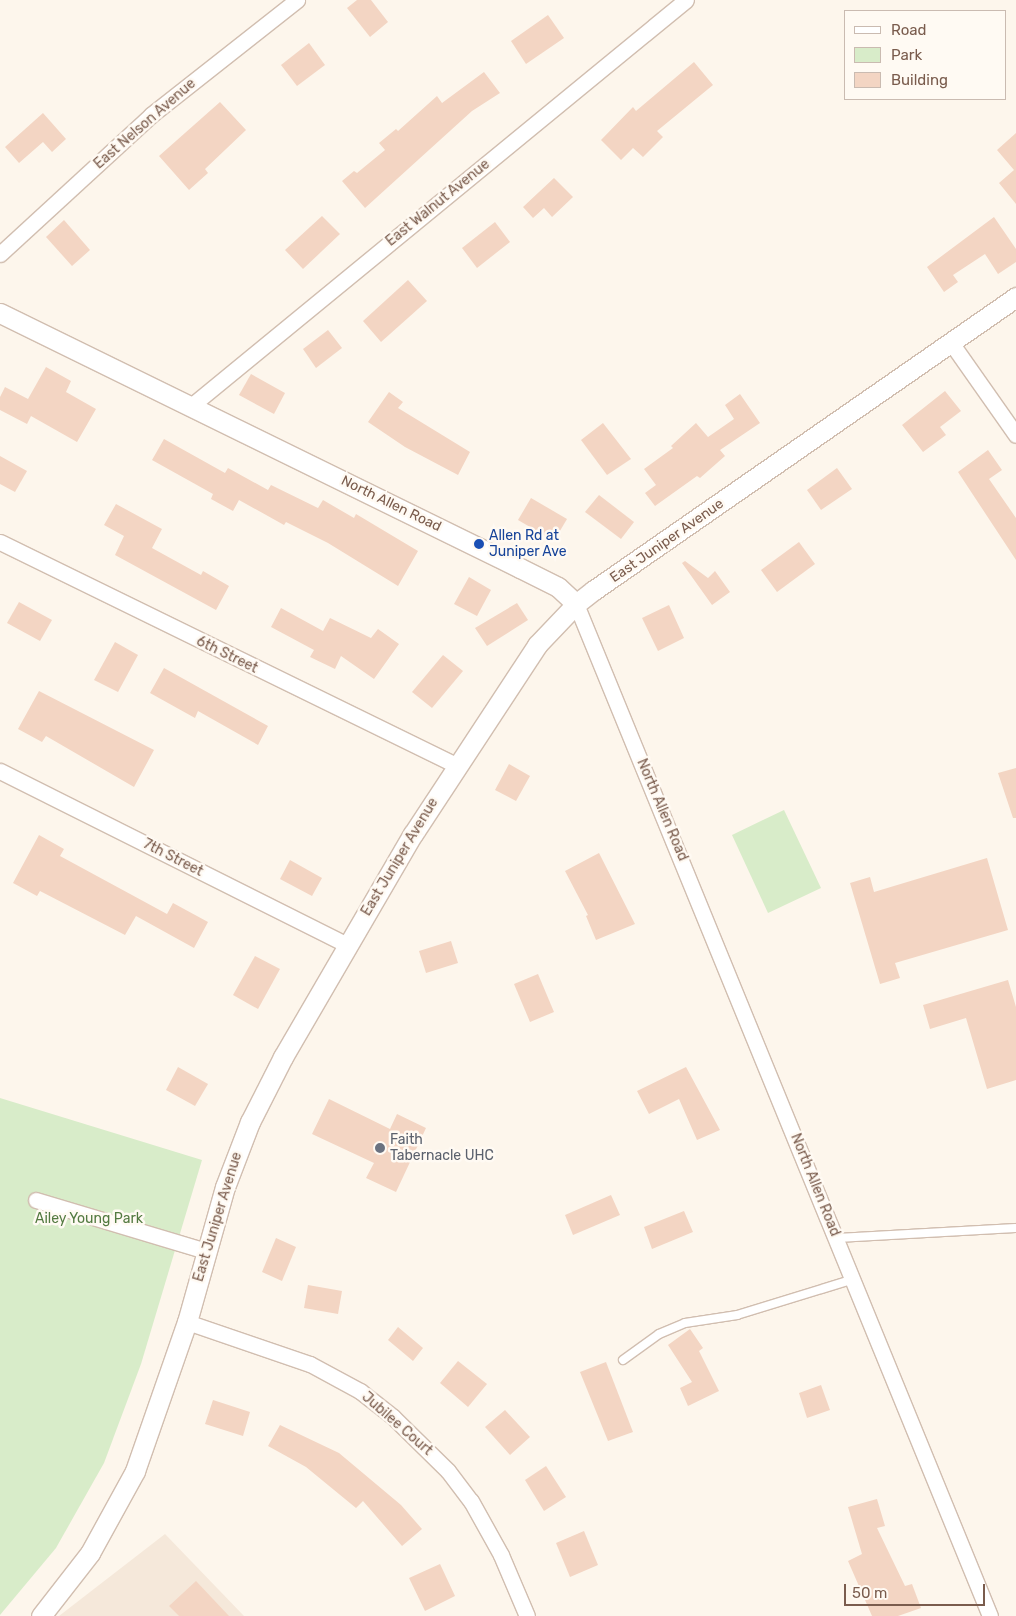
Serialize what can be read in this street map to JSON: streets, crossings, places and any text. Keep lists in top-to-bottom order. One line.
{"streets":{"street":["East Nelson Avenue","East Walnut Avenue","North Allen Road","East Juniper Avenue","6th Street","7th Street","Jubilee Court"]},"crossings":[["East Walnut Avenue","North Allen Road"],["North Allen Road","East Juniper Avenue"],["East Juniper Avenue","6th Street"],["East Juniper Avenue","7th Street"],["East Juniper Avenue","Jubilee Court"]],"parks":["Ailey Young Park"],"places":["Allen Rd at Juniper Ave","Faith Tabernacle UHC"],"legend":["Road","Park","Building"],"scale_bar":"50 m"}
